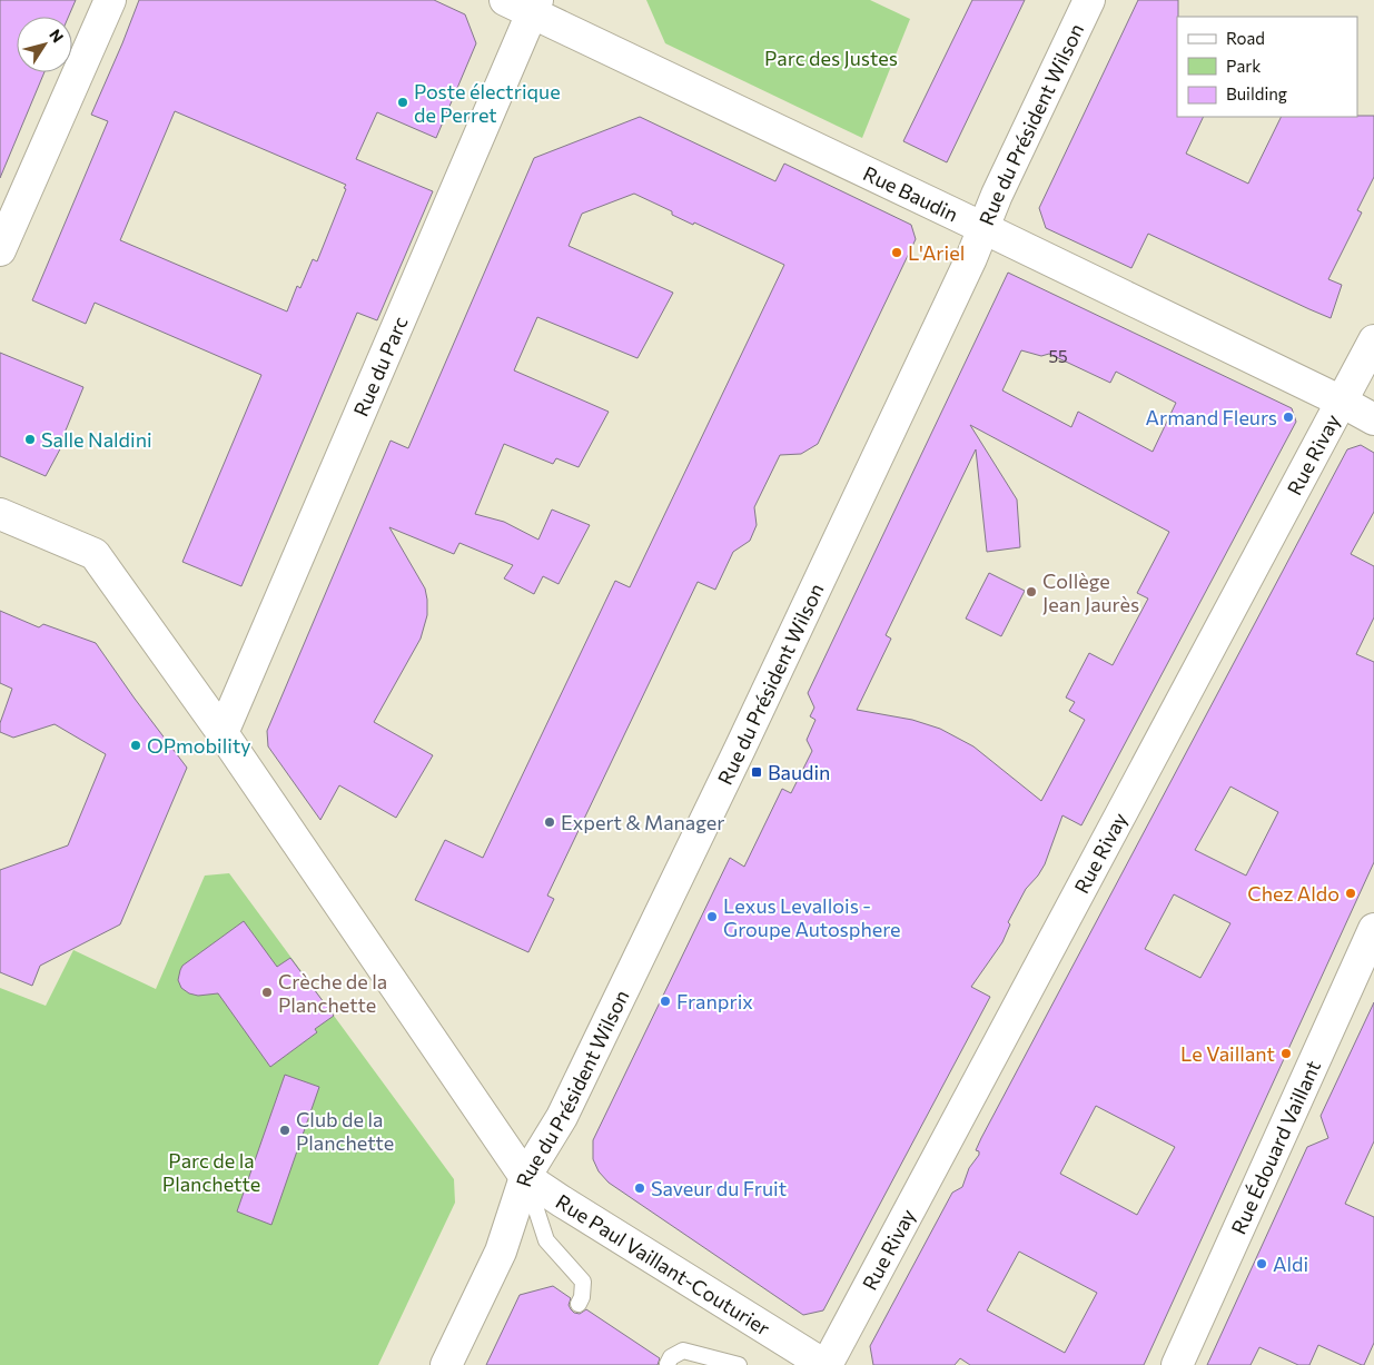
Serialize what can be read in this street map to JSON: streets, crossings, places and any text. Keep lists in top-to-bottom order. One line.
{"streets":{"street":["Rue du Président Wilson","Rue Baudin","Rue du Parc","Rue Rivay","Rue Édouard Vaillant","Rue Paul Vaillant-Couturier"]},"crossings":[["Rue du Président Wilson","Rue Baudin"],["Rue du Président Wilson","Rue Paul Vaillant-Couturier"],["Rue Baudin","Rue du Parc"],["Rue Baudin","Rue Rivay"],["Rue du Parc","Rue Paul Vaillant-Couturier"],["Rue Rivay","Rue Paul Vaillant-Couturier"]],"parks":["Parc des Justes","Parc de la Planchette"],"places":{"other":["Poste électrique de Perret","L'Ariel","Armand Fleurs","Salle Naldini","Collège Jean Jaurès","OPmobility","Expert & Manager","Chez Aldo","Lexus Levallois - Groupe Autosphere","Crèche de la Planchette","Franprix","Le Vaillant","Club de la Planchette","Saveur du Fruit","Aldi"],"transit":["Baudin"]},"house_numbers":["55"],"legend":["Road","Park","Building"],"north":"top right"}
